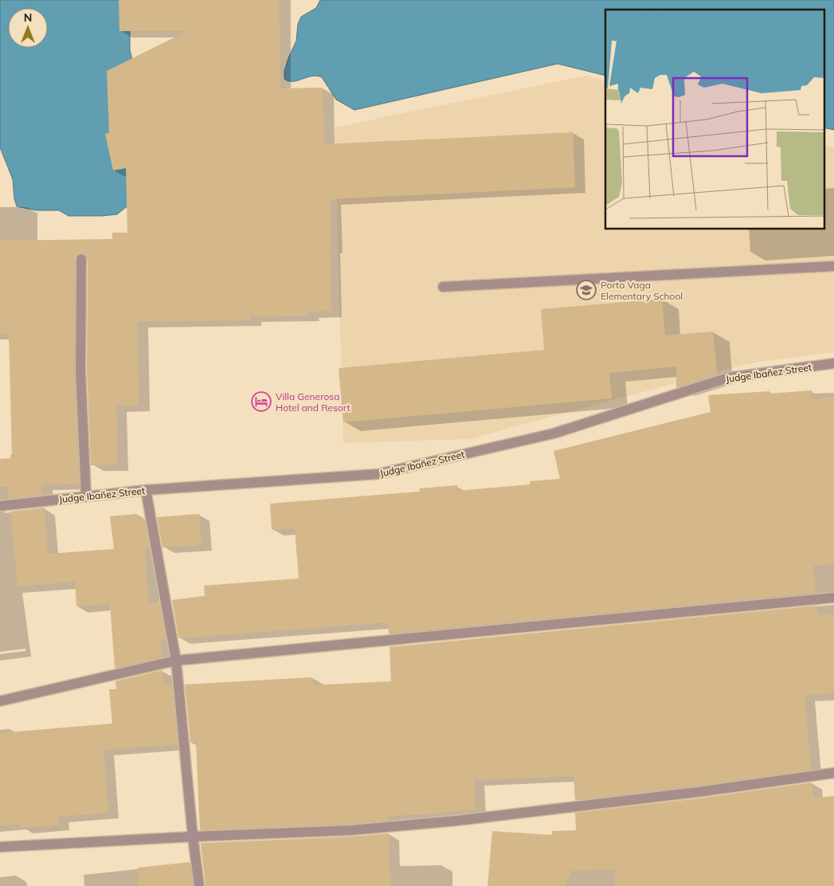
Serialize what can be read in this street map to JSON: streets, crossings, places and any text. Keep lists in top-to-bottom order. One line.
{"streets":{"street":["Judge Ibañez Street"]},"places":{"school or university":["Porta Vaga Elementary School"],"hotel":["Villa Generosa Hotel and Resort"]},"north":"top"}
